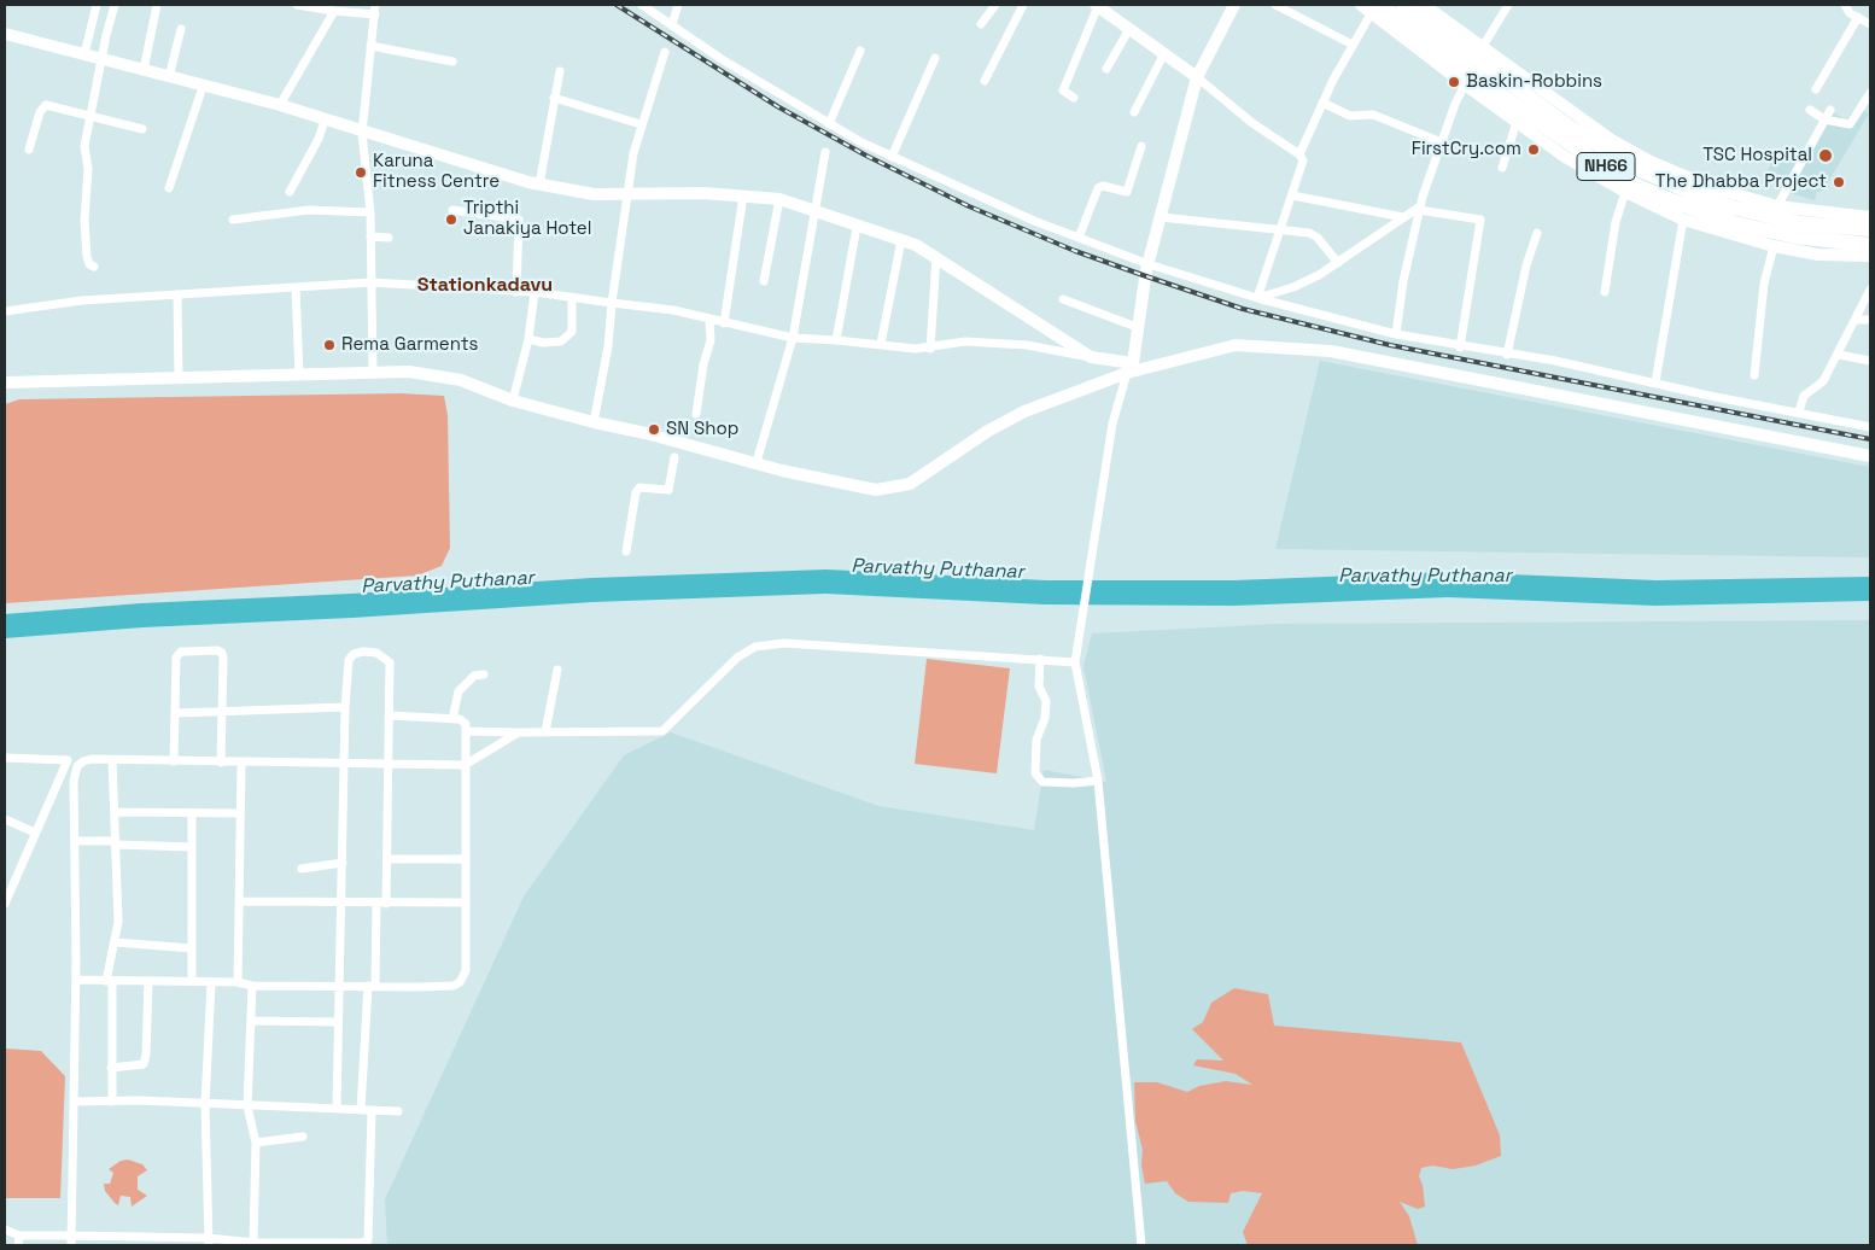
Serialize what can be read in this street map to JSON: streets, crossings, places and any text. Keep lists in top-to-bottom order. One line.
{"streets":{"highway":["NH66"]},"districts":["Stationkadavu"],"water":["Parvathy Puthanar"],"places":["Baskin-Robbins","FirstCry.com","TSC Hospital","Karuna Fitness Centre","The Dhabba Project","Tripthi Janakiya Hotel","Rema Garments","SN Shop"]}
